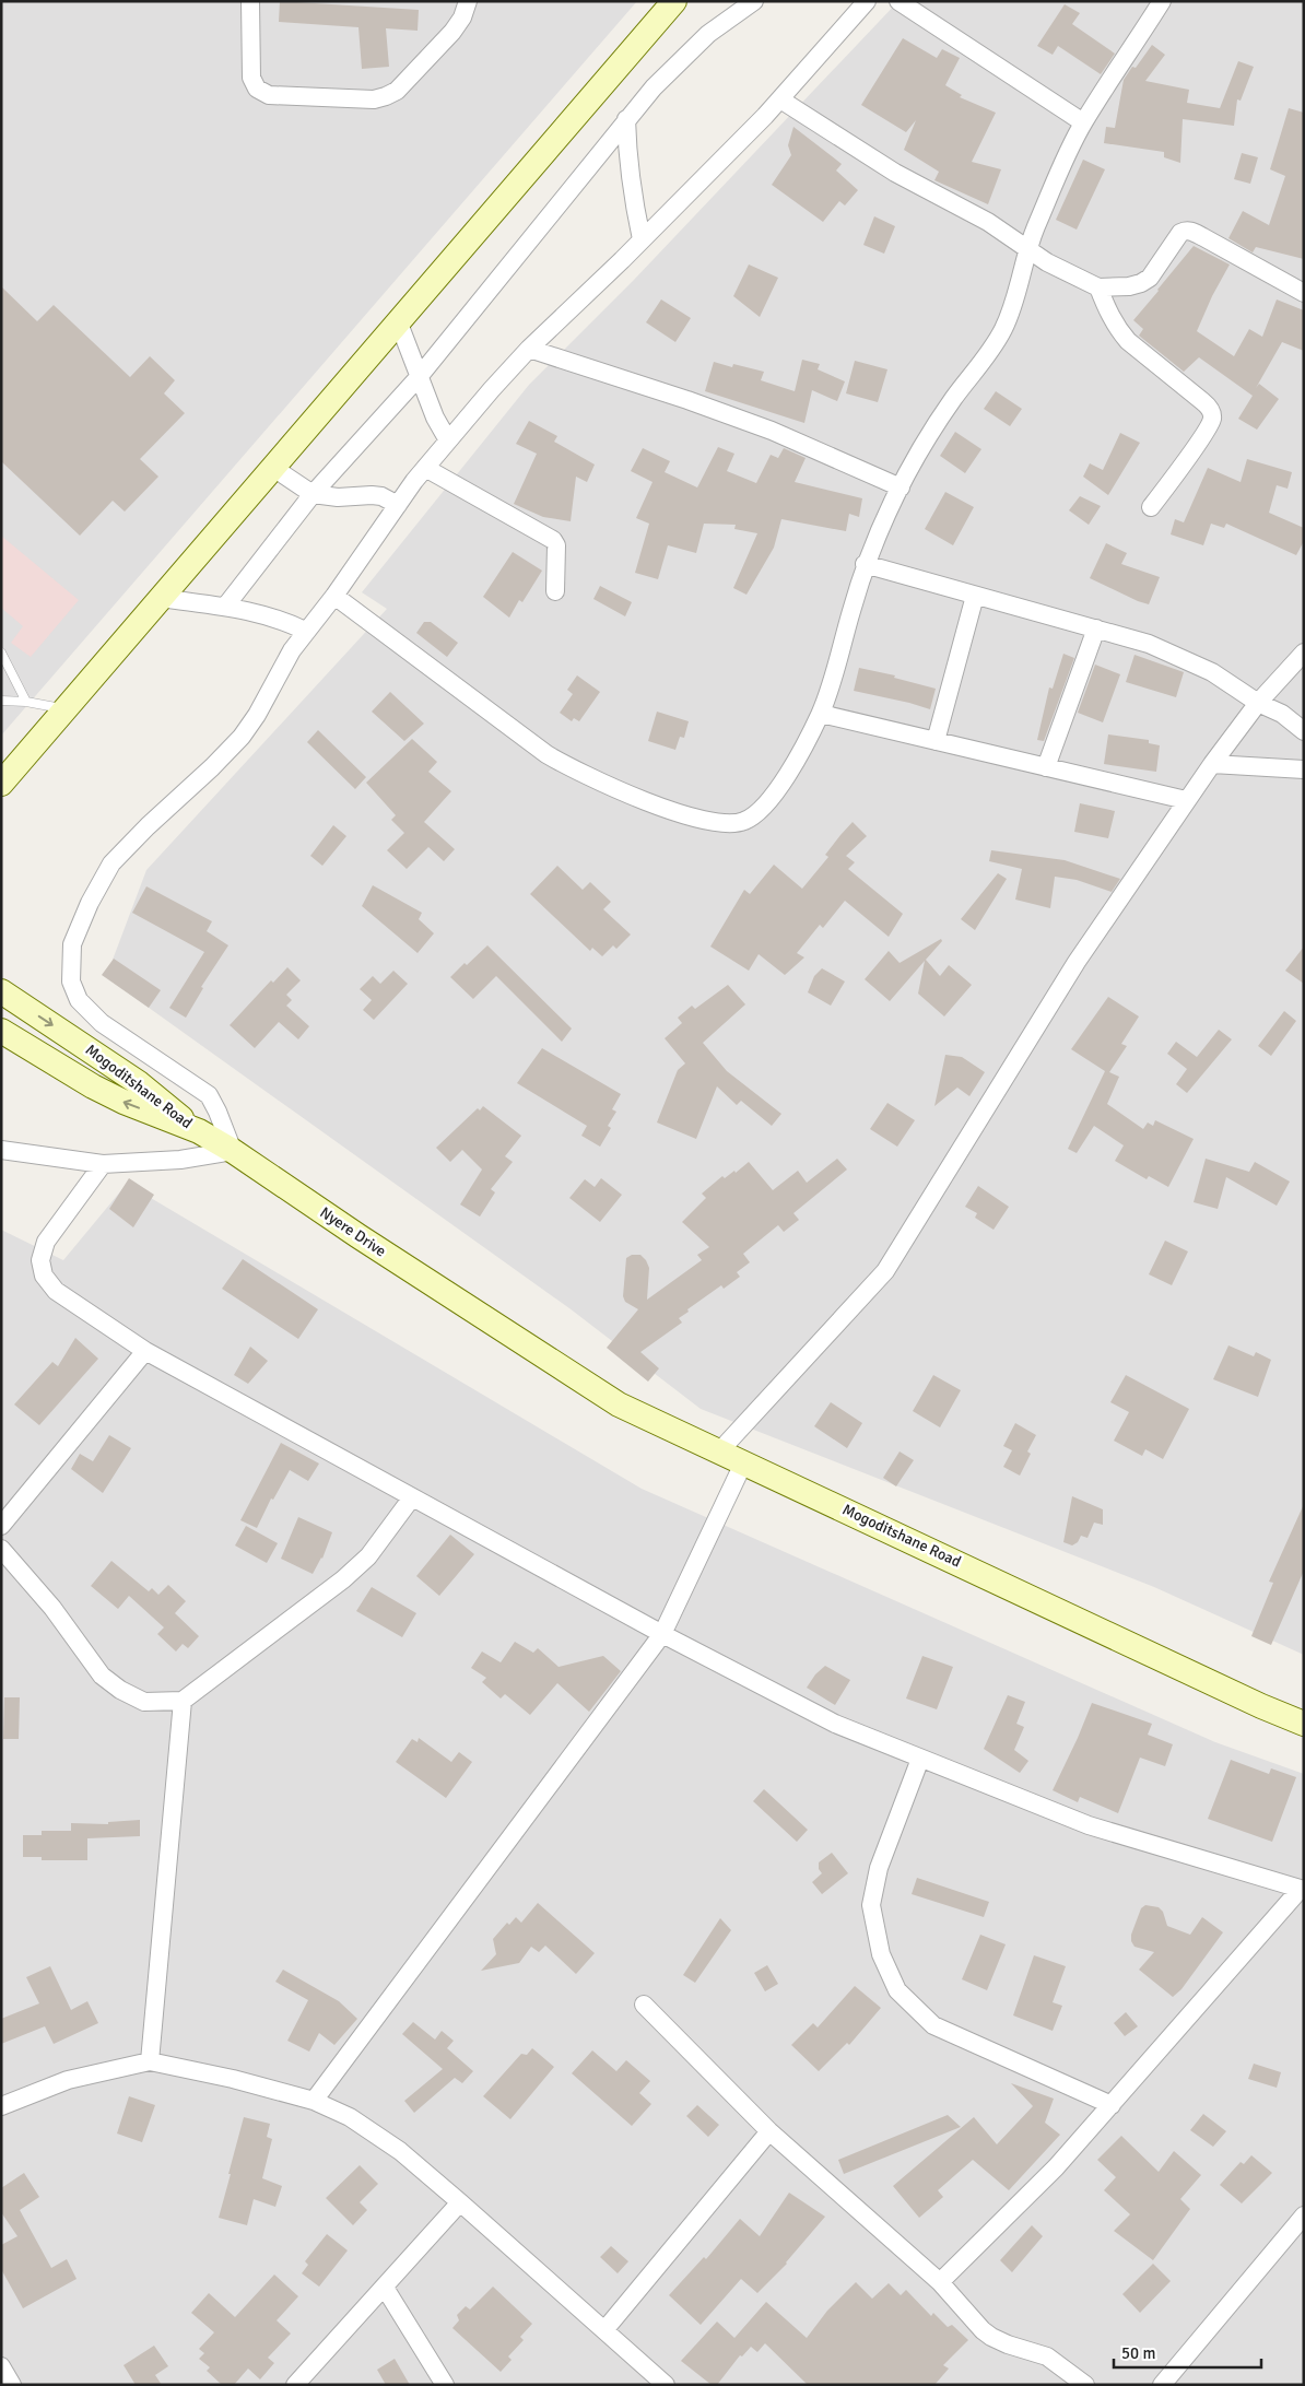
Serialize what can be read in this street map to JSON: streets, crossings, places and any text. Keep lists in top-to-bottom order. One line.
{"streets":{"main road":["Mogoditshane Road","Nyere Drive"]},"crossings":[["Mogoditshane Road","Nyere Drive"]],"scale_bar":"50 m"}
